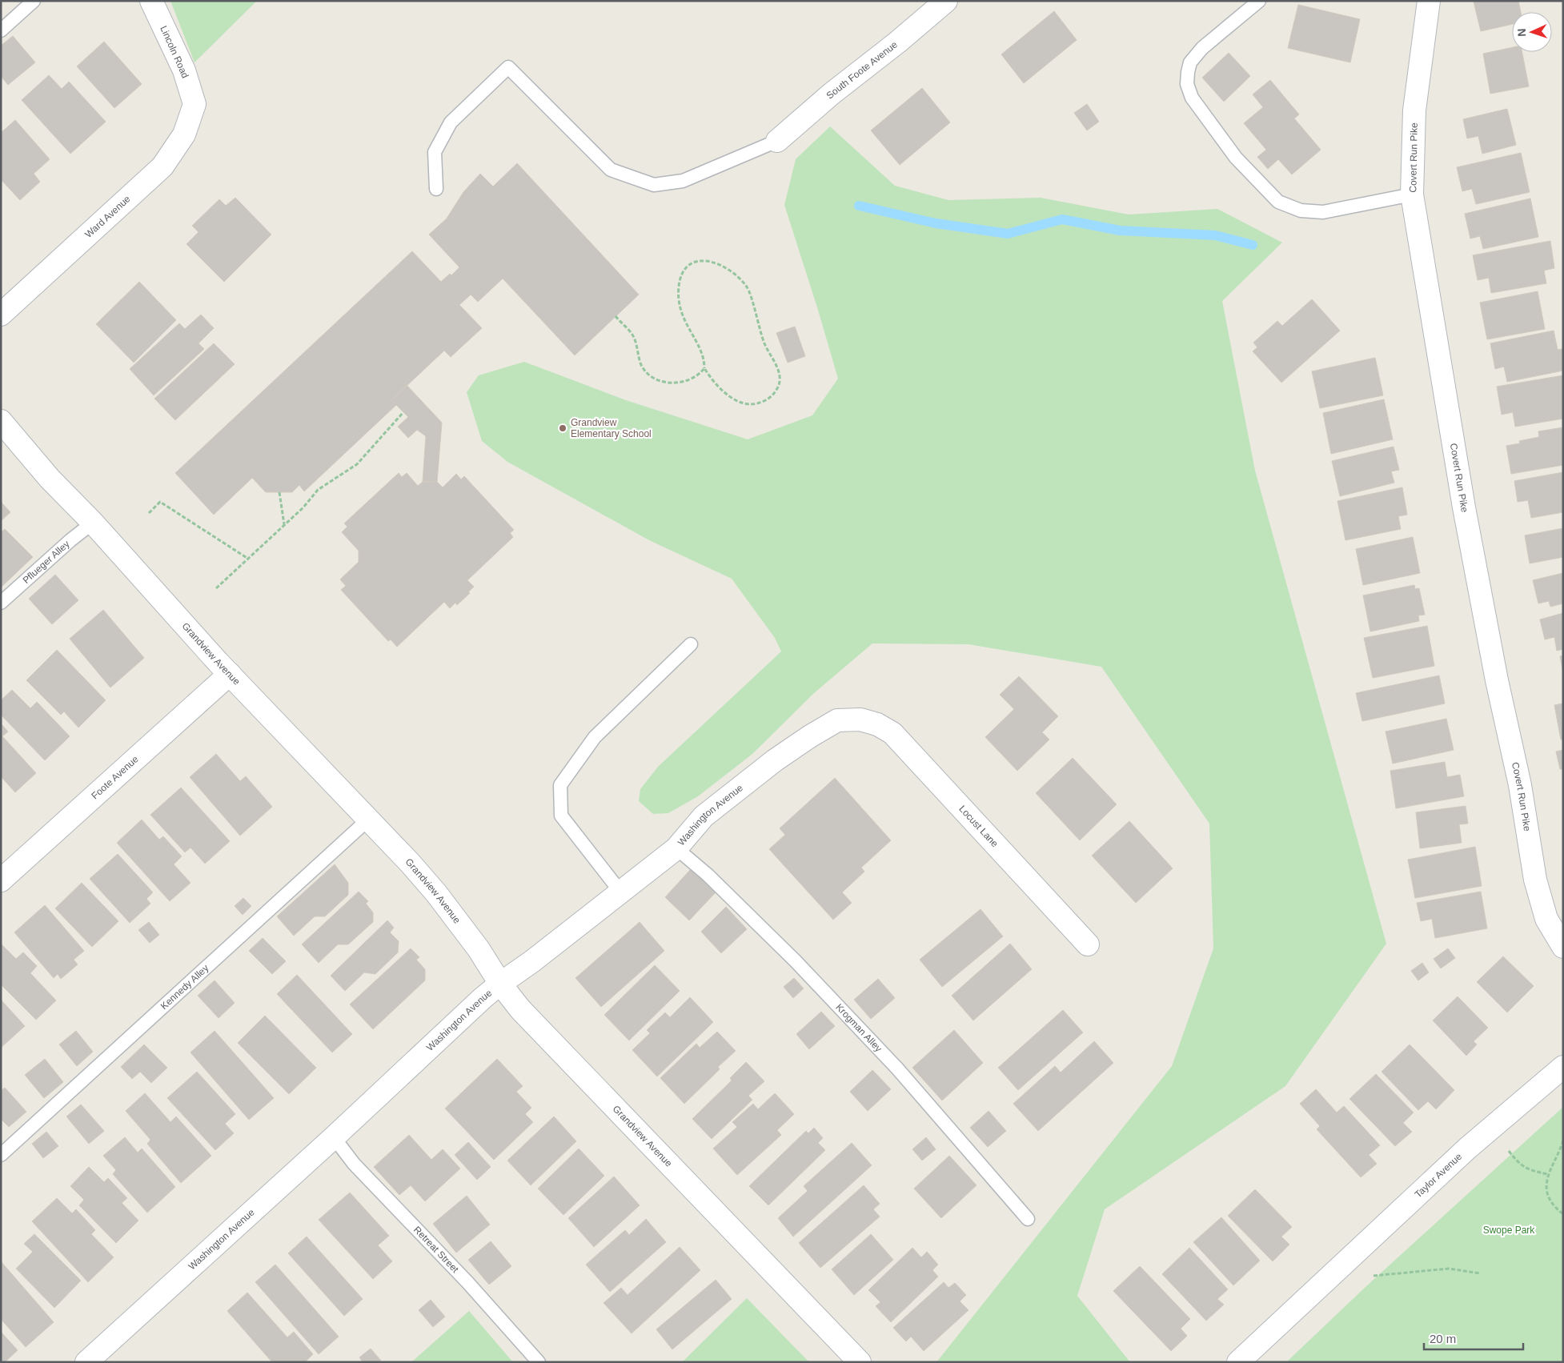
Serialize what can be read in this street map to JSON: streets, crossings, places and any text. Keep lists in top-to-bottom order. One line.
{"streets":{"street":["Lincoln Road","South Foote Avenue","Covert Run Pike","Ward Avenue","Grandview Avenue","Foote Avenue","Washington Avenue","Locust Lane","Taylor Avenue"],"lane":["Pflueger Alley","Kennedy Alley","Krogman Alley","Retreat Street"]},"crossings":[["Lincoln Road","Ward Avenue"],["Pflueger Alley","Grandview Avenue"],["Grandview Avenue","Foote Avenue"],["Grandview Avenue","Washington Avenue"],["Grandview Avenue","Kennedy Alley"],["Washington Avenue","Locust Lane"],["Washington Avenue","Krogman Alley"],["Washington Avenue","Retreat Street"]],"parks":["Swope Park"],"places":["Grandview Elementary School"],"scale_bar":"20 m","north":"left"}
